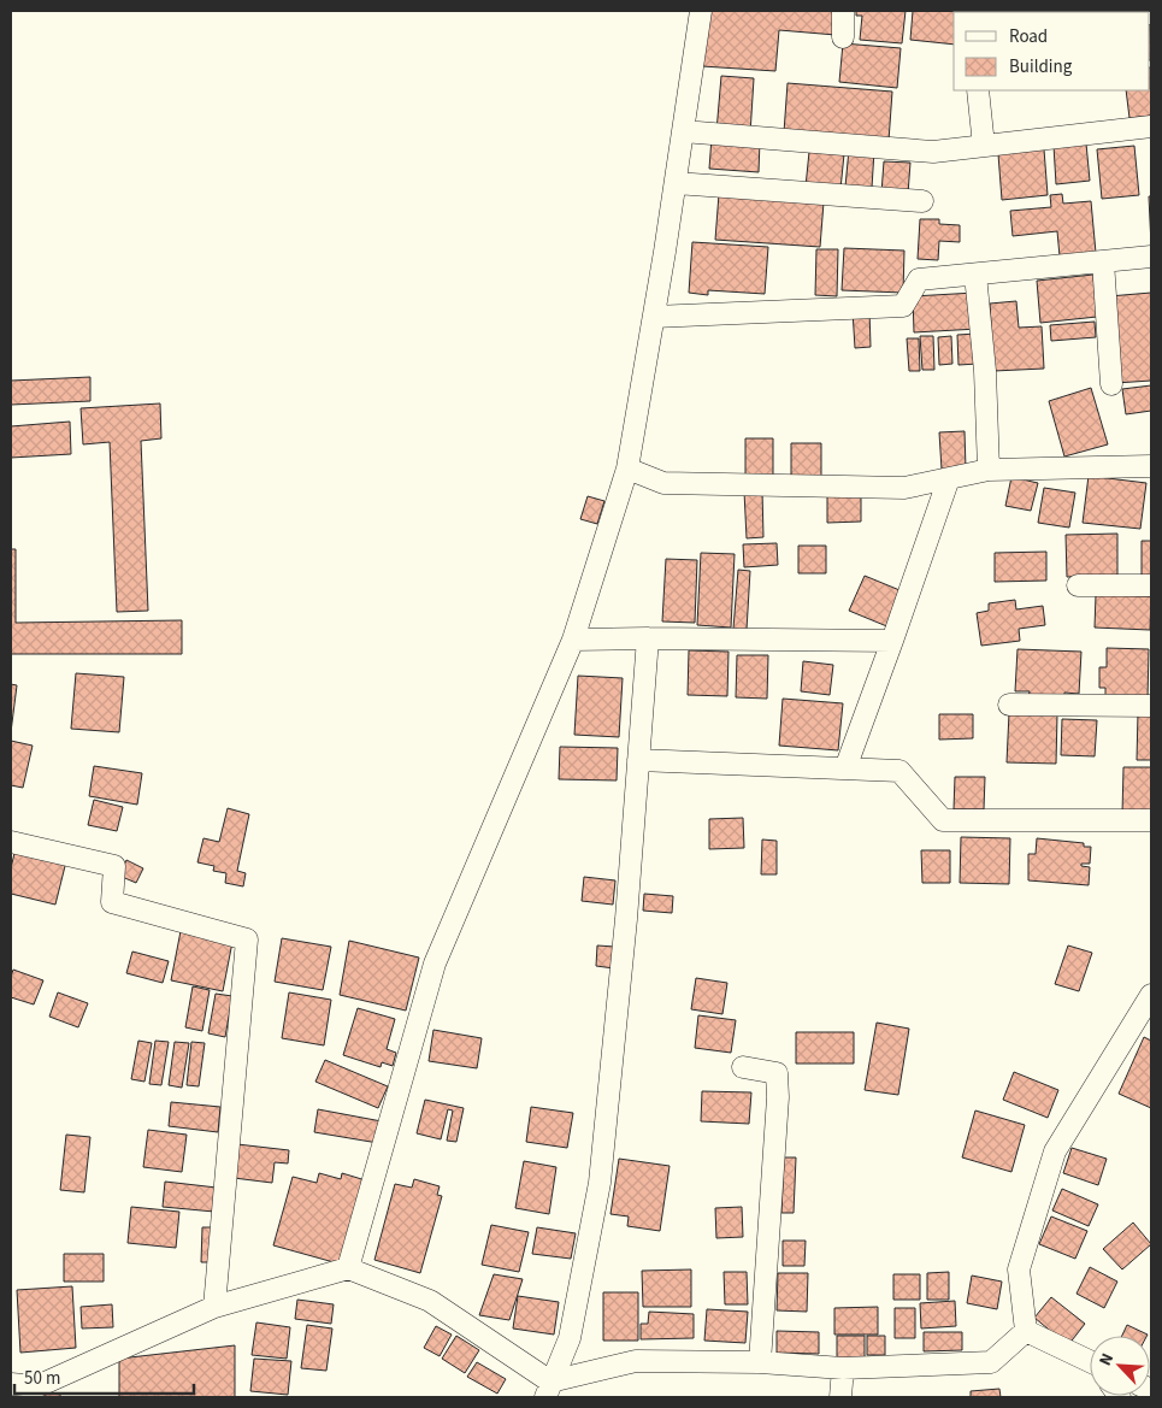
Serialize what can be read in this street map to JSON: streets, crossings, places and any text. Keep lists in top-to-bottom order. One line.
{"legend":["Road","Building"],"scale_bar":"50 m","north":"top left"}
